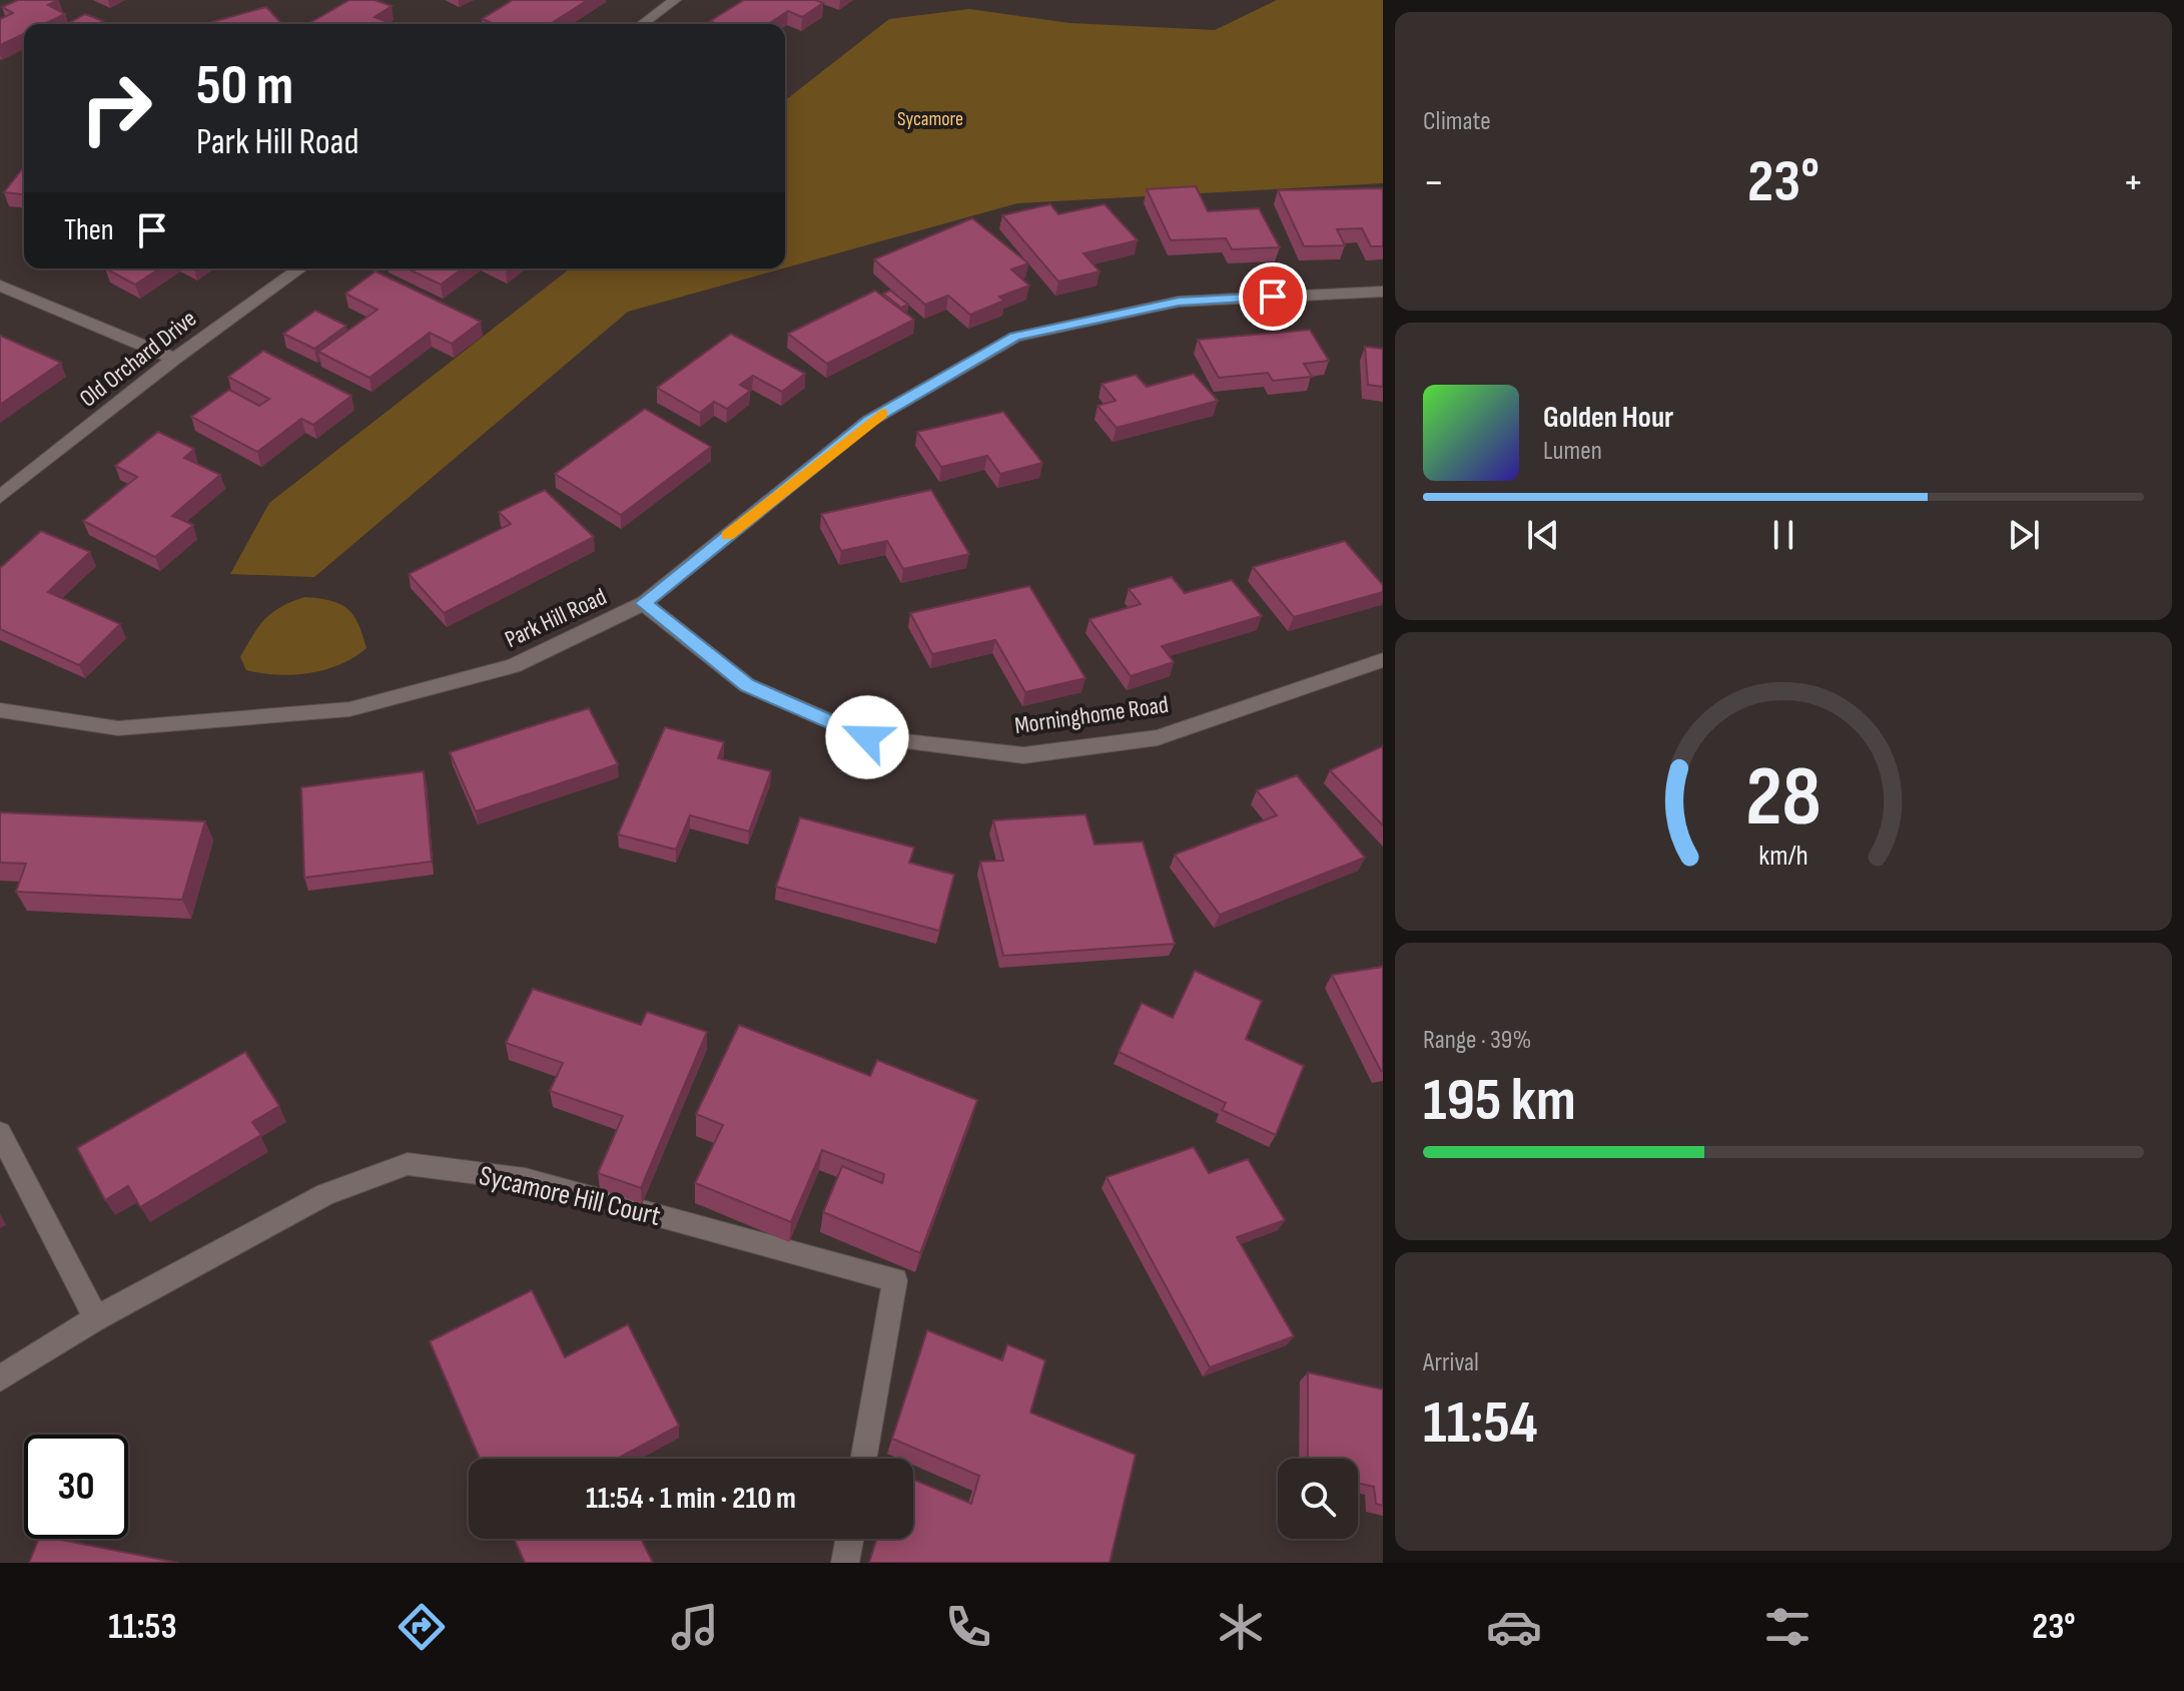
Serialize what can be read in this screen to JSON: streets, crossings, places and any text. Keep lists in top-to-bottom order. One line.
{"streets":{"street":["Old Orchard Drive","Park Hill Road","Morninghome Road","Sycamore Hill Court"]},"crossings":[["Park Hill Road","Morninghome Road"]],"parks":["Sycamore"],"page":{"tile":["Climate",["Range · 39%","195 km"],["Arrival","11:54"]],"turn":["50 m","Park Hill Road"],"heat":["−","23°","+"],"then":"Then","song":["Golden Hour","Lumen"],"limit":"30","trip":"11:54 · 1 min · 210 m","tabs":["11:53","23°"],"gauge":["28","km/h"]}}
